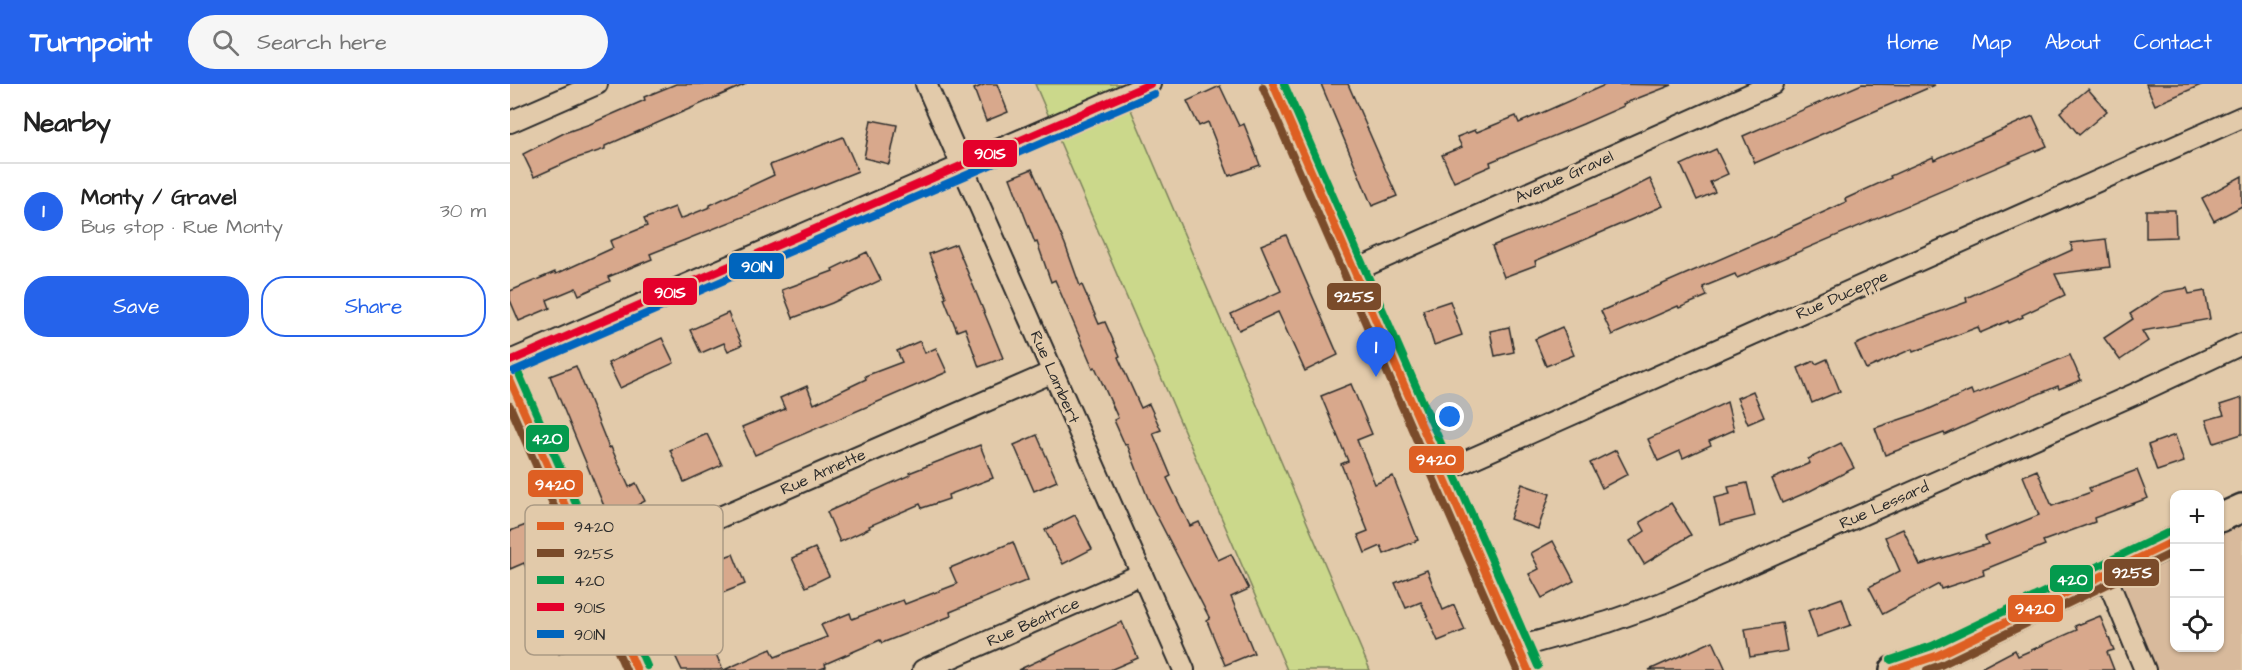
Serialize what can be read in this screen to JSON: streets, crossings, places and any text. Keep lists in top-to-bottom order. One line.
{"streets":{"street":["Avenue Gravel","Rue Duceppe","Rue Lambert","Rue Annette","Rue Lessard","Rue Béatrice"]},"crossings":[["Rue Lambert","Rue Annette"],["Rue Lambert","Rue Béatrice"]],"lines":["transit line 942O","transit line 42O","transit line 901S","transit line 925S","transit line 901N"],"legend":["942O","925S","42O","901S","901N"],"page":{"header":"Turnpoint","search":"Search here","nav":["Home","Map","About","Contact"],"heading":"Nearby","list":[{"mark":"1","name":"Monty / Gravel","note":"Bus stop · Rue Monty","value":"30 m"}],"buttons":["Save","Share"],"pins":"1","map_buttons":["+","−"]}}
